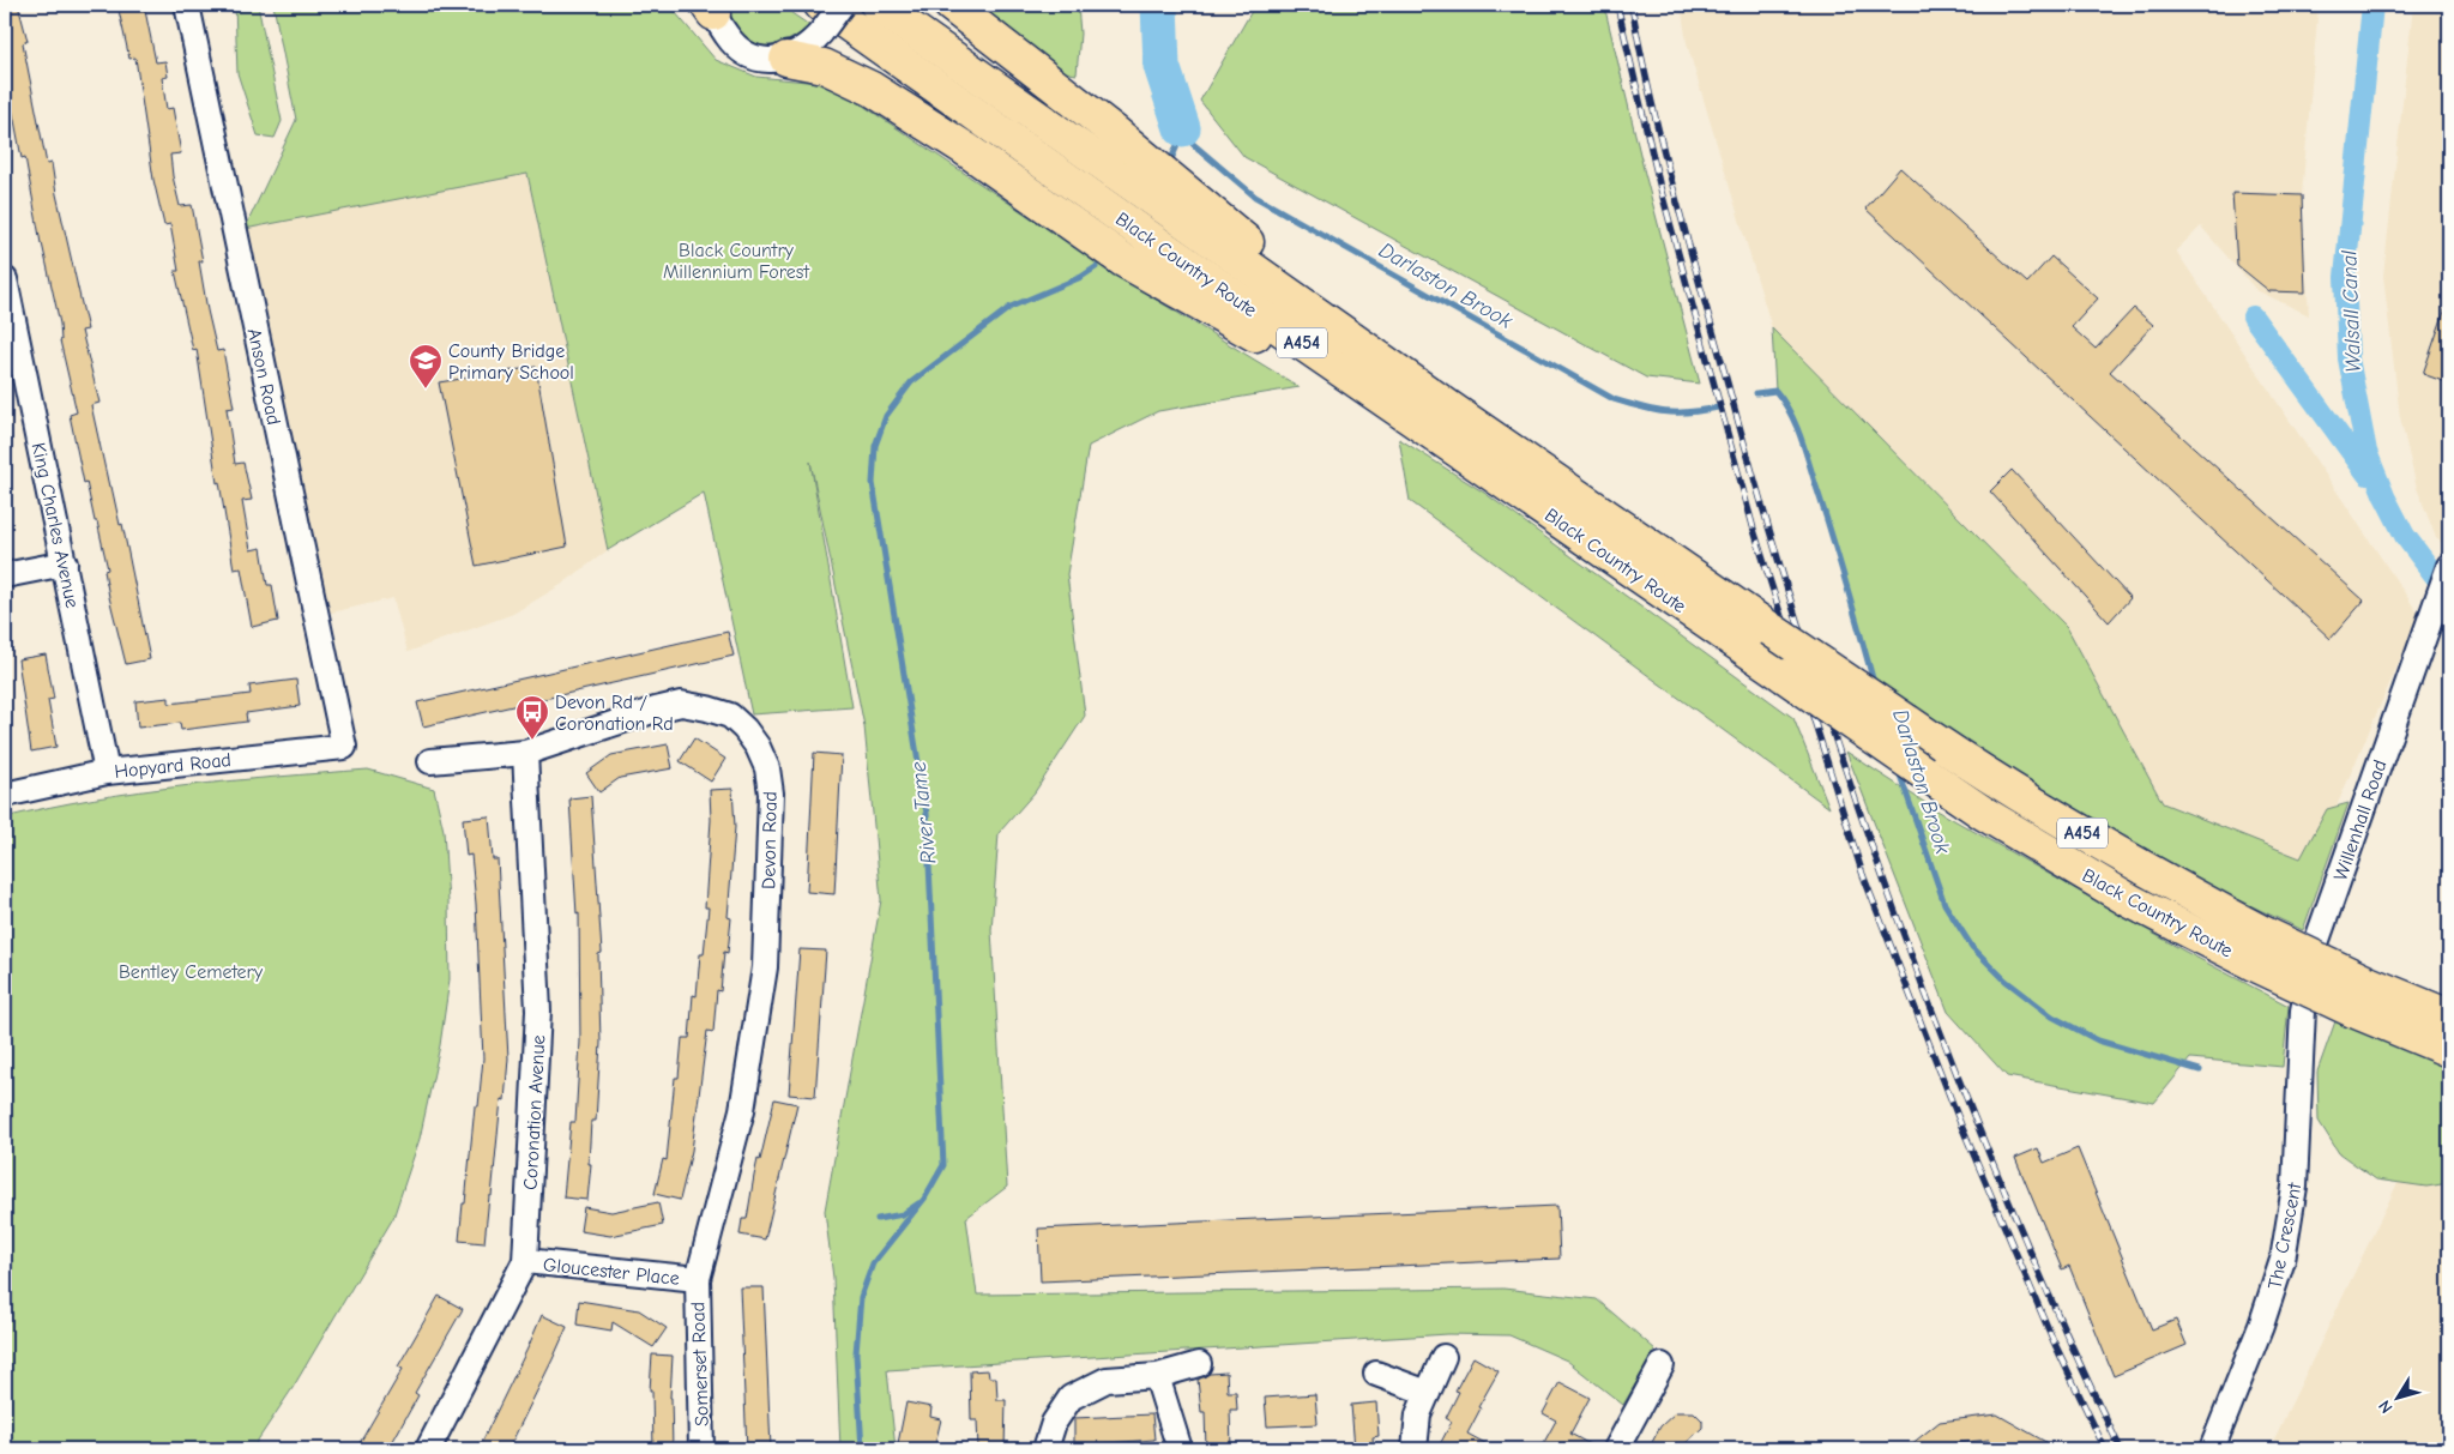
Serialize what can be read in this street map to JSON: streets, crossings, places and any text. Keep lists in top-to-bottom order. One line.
{"streets":{"highway":["Black Country Route","A454"],"street":["Anson Road","King Charles Avenue","Hopyard Road","Willenhall Road","Devon Road","Coronation Avenue","The Crescent","Gloucester Place","Somerset Road"]},"crossings":[["Anson Road","Hopyard Road"],["King Charles Avenue","Hopyard Road"],["Willenhall Road","The Crescent"],["Devon Road","Coronation Avenue"],["Devon Road","Gloucester Place"],["Devon Road","Somerset Road"],["Coronation Avenue","Gloucester Place"],["Gloucester Place","Somerset Road"]],"water":["Darlaston Brook","Walsall Canal","River Tame"],"parks":["Black Country Millennium Forest","Bentley Cemetery"],"places":{"school or university":["County Bridge Primary School"],"bus stop":["Devon Rd / Coronation Rd"]},"north":"bottom left"}
